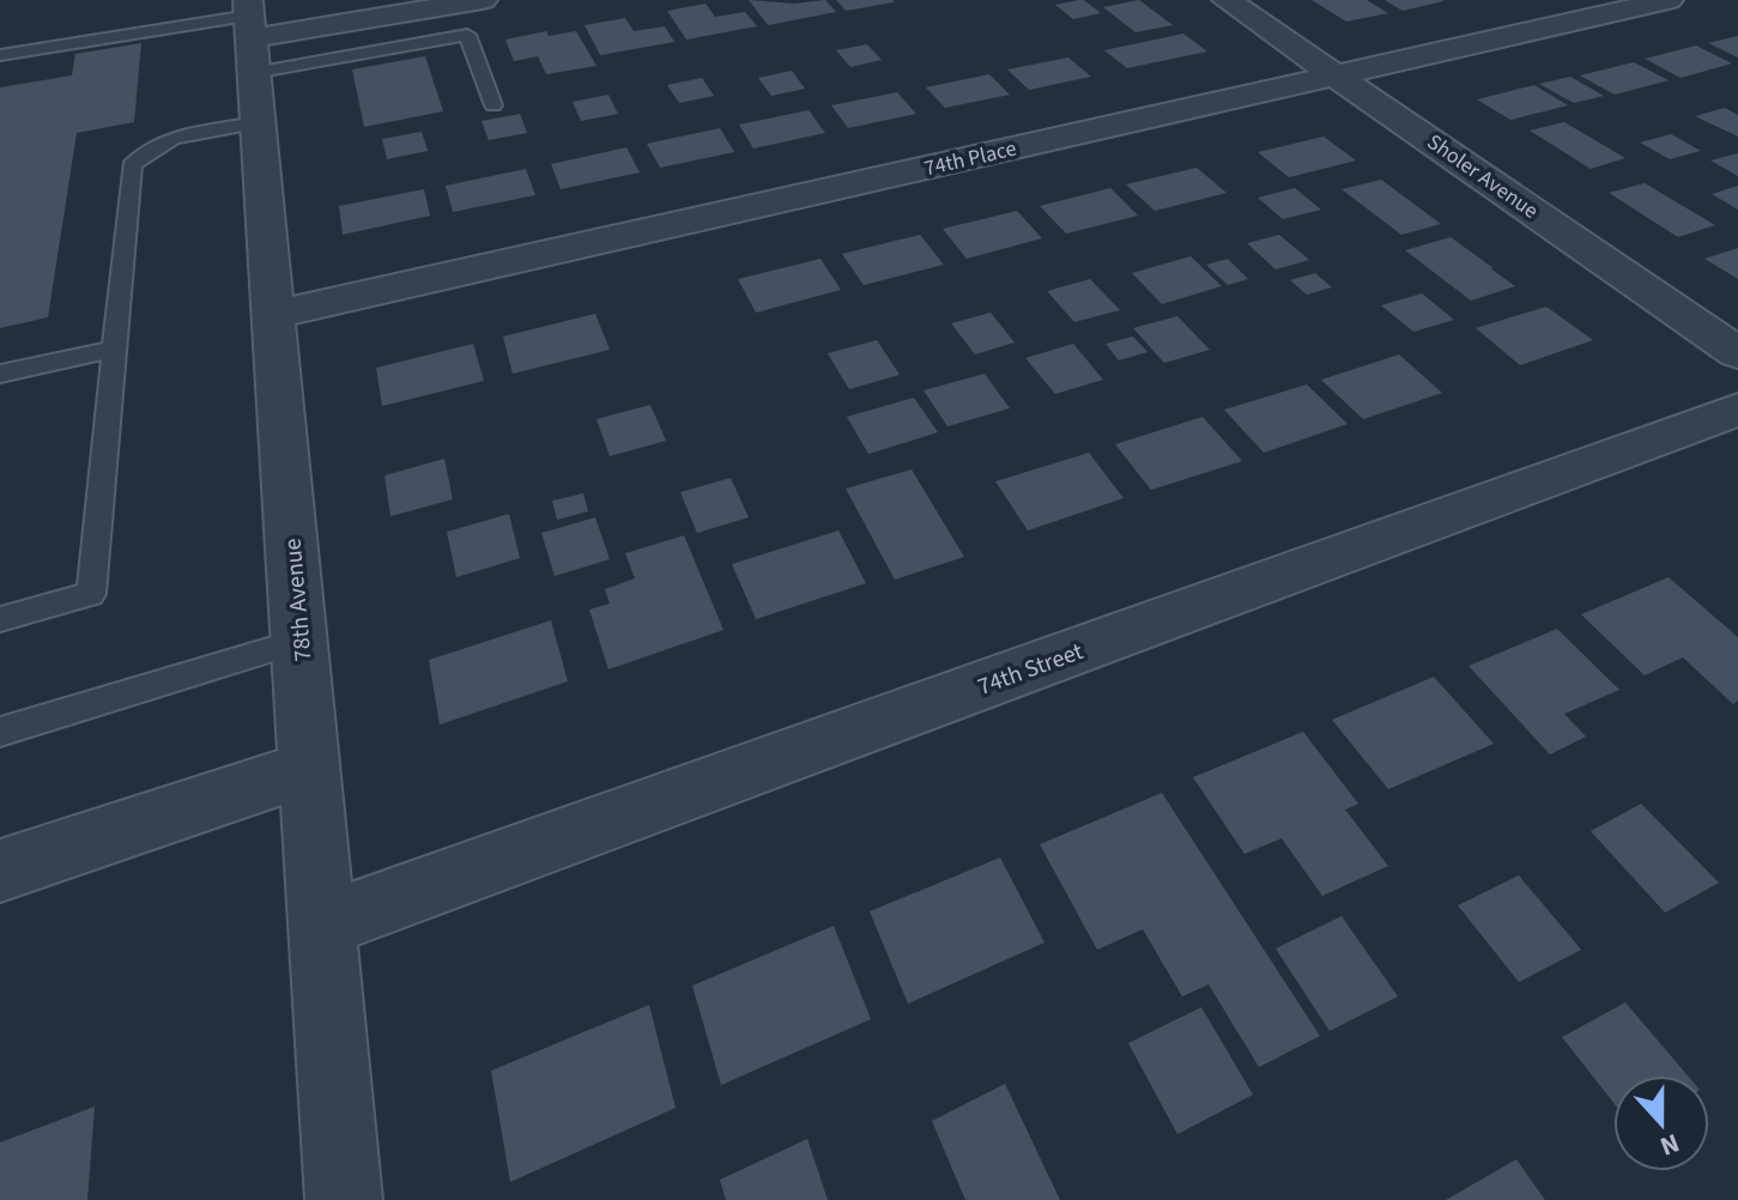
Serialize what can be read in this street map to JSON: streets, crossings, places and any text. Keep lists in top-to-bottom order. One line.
{"streets":{"street":["74th Place","Sholer Avenue","78th Avenue","74th Street"]},"crossings":[["74th Place","Sholer Avenue"],["74th Place","78th Avenue"],["78th Avenue","74th Street"]],"north":"bottom"}
